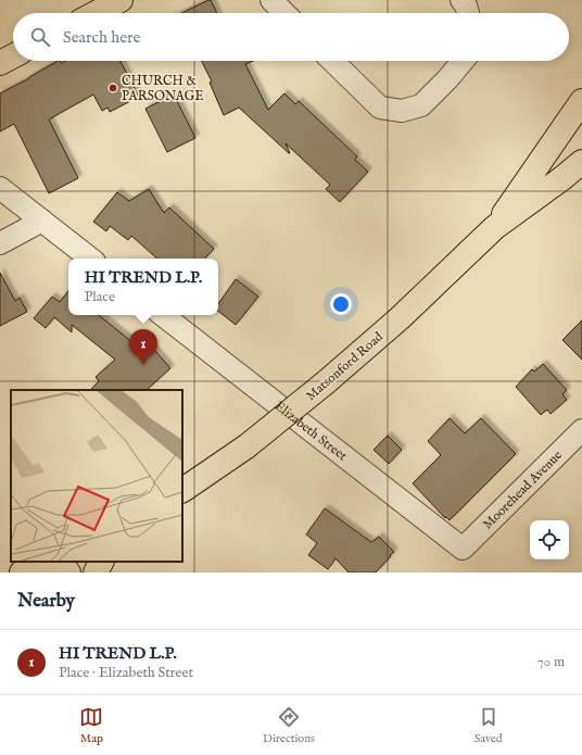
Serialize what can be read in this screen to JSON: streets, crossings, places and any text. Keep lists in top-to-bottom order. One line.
{"streets":{"main road":["Matsonford Road"],"street":["Elizabeth Street","Moorehead Avenue"]},"crossings":[["Elizabeth Street","Moorehead Avenue"]],"places":["CHURCH & PARSONAGE"],"page":{"search":"Search here","popup":["HI TREND L.P.","Place"],"pins":"1","heading":"Nearby","list":[{"mark":"1","name":"HI TREND L.P.","note":"Place · Elizabeth Street","value":"70 m"}],"nav":["Map","Directions","Saved"]}}
